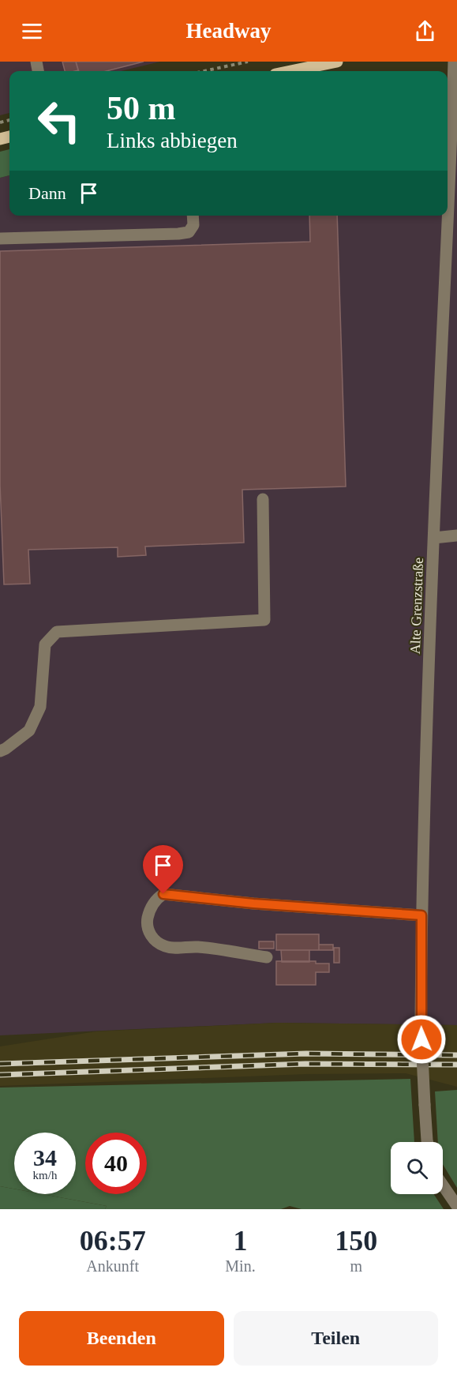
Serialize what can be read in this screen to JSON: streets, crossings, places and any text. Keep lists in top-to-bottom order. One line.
{"streets":{"street":["Alte Grenzstraße"]},"page":{"header":"Headway","turn":["50 m","Links abbiegen"],"then":"Dann","speed":"34 km/h","limit":"40","eta":["06:57","Ankunft","1","Min.","150","m"],"buttons":["Beenden","Teilen"]}}
